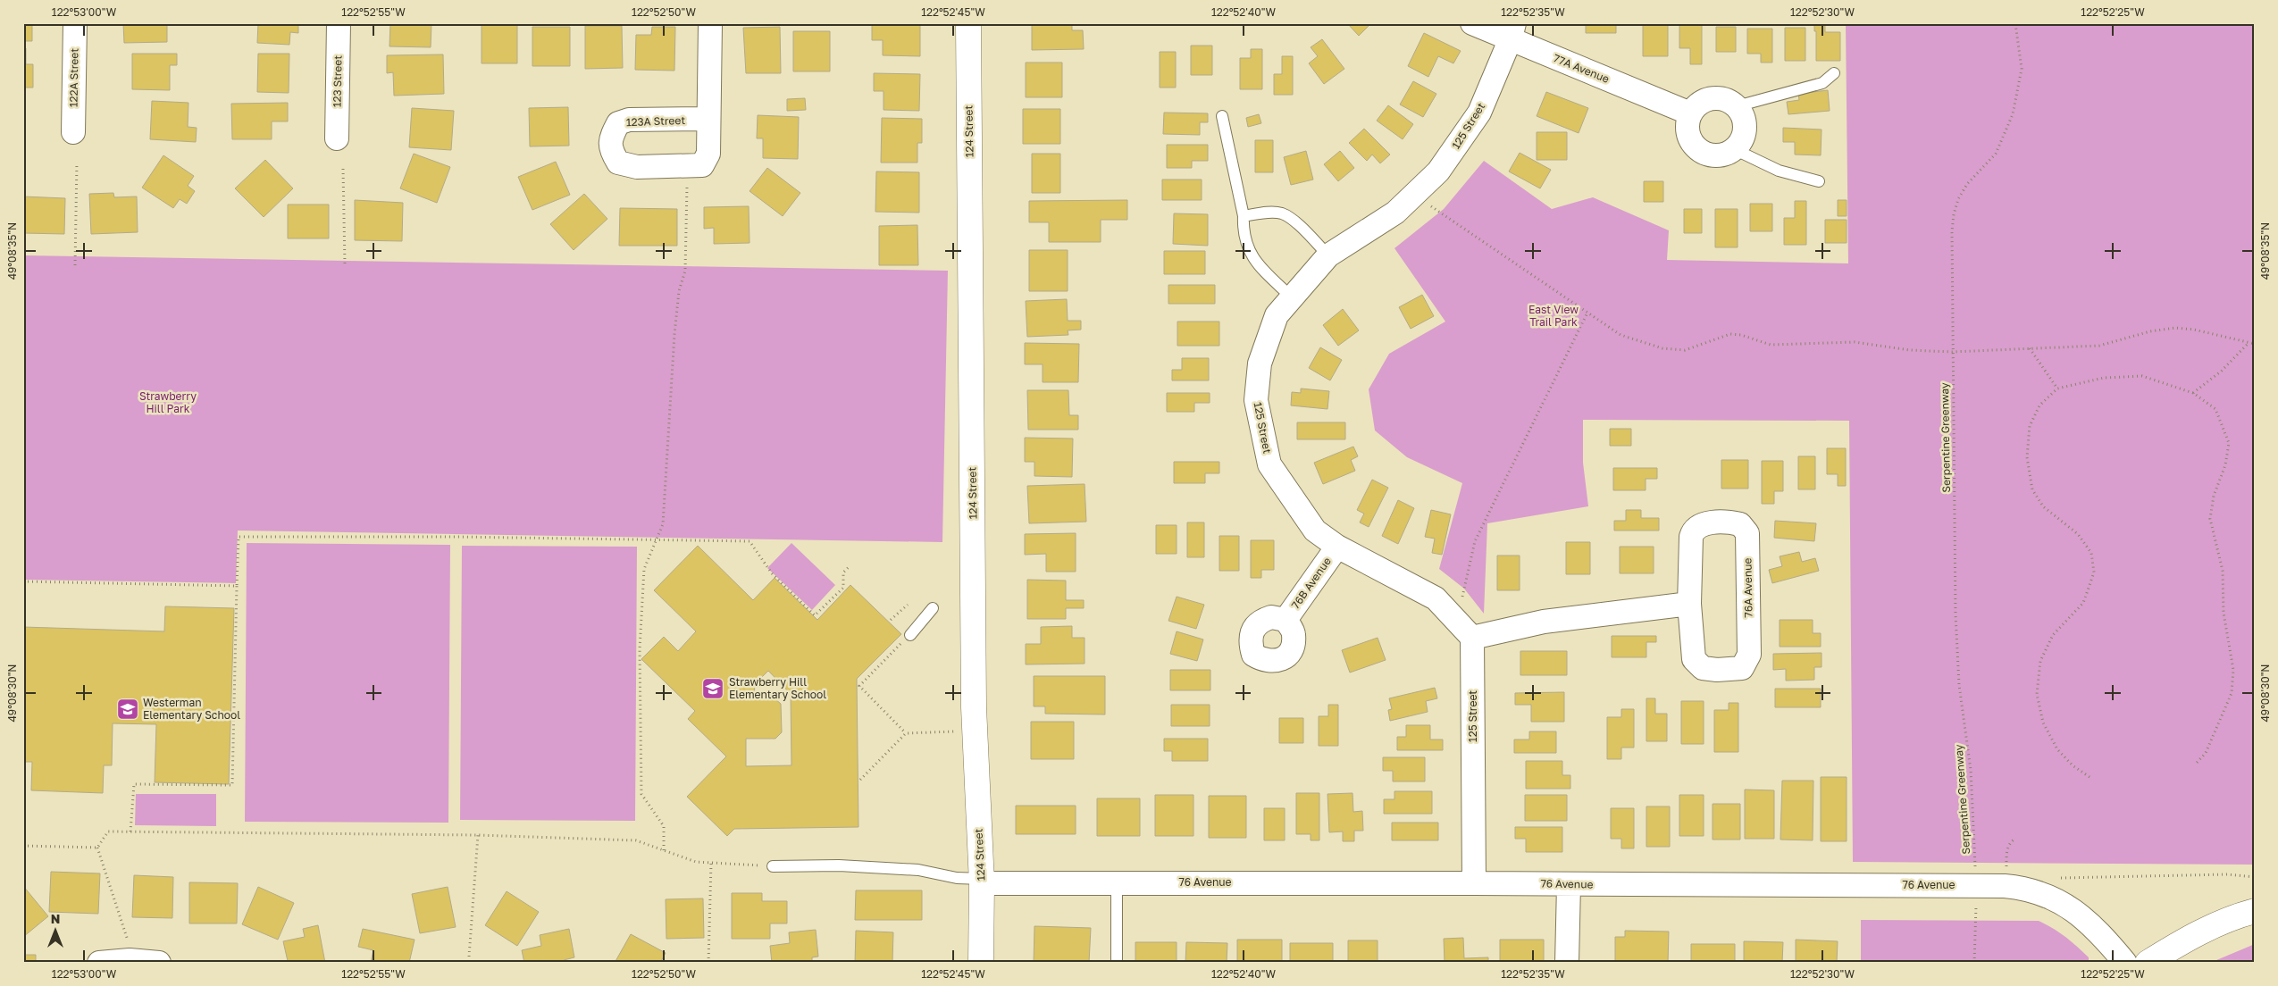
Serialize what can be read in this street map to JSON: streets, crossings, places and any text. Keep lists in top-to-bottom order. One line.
{"streets":{"street":["77A Avenue","122A Street","123 Street","125 Street","124 Street","76B Avenue","76A Avenue","76 Avenue"],"path":["Serpentine Greenway"]},"crossings":[["77A Avenue","125 Street"],["125 Street","76B Avenue"],["125 Street","76 Avenue"],["124 Street","76 Avenue"]],"parks":["East View Trail Park","Strawberry Hill Park"],"places":{"school or university":["Strawberry Hill Elementary School","Westerman Elementary School"]},"north":"top","coordinates":["122°53'00\"W","122°52'55\"W","122°52'50\"W","122°52'45\"W","122°52'40\"W","122°52'35\"W","122°52'30\"W","122°52'25\"W","49°08'35\"N","49°08'30\"N"]}
